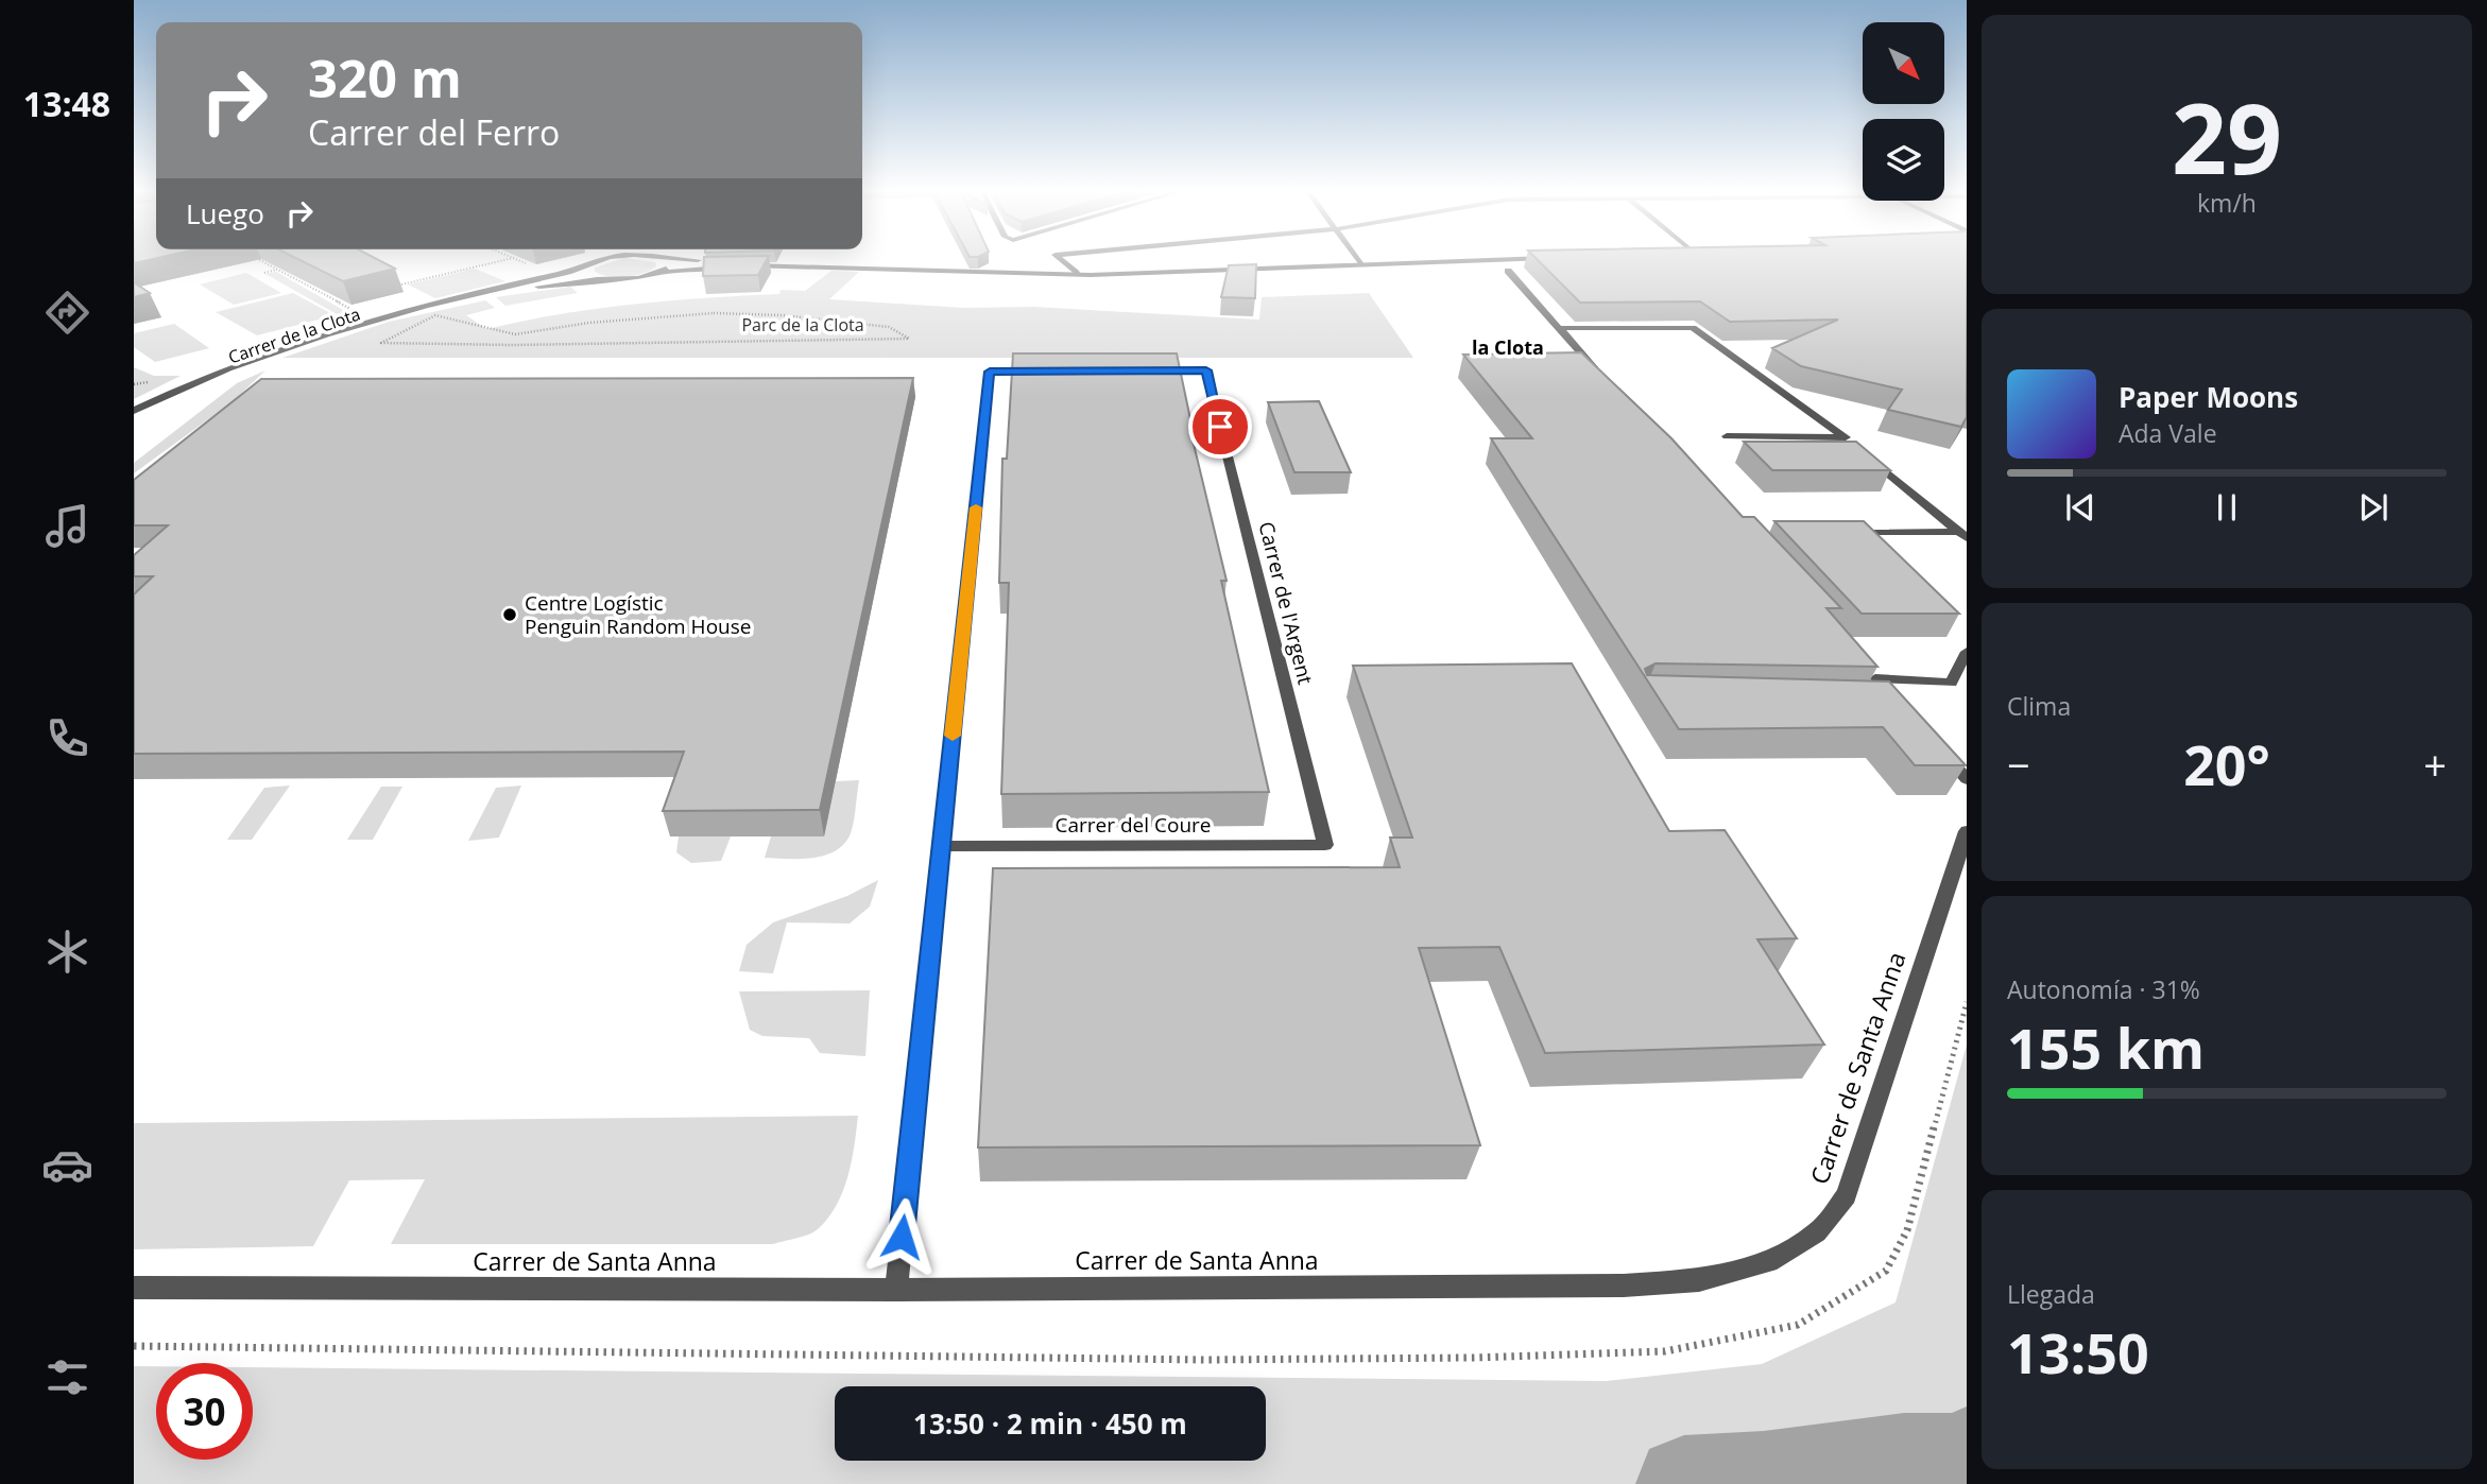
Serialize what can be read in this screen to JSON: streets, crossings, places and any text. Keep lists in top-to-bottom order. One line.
{"streets":{"street":["Carrer de la Clota","Carrer de l'Argent","Carrer del Coure","Carrer de Santa Anna"]},"crossings":[["Carrer de l'Argent","Carrer del Coure"]],"districts":["la Clota"],"parks":["Parc de la Clota"],"places":["Centre Logístic Penguin Random House"],"north":"bottom right","page":{"tabs":"13:48","tile":[["29","km/h"],"Clima",["Autonomía · 31%","155 km"],["Llegada","13:50"]],"turn":["320 m","Carrer del Ferro"],"then":"Luego","song":["Paper Moons","Ada Vale"],"heat":["−","20°","+"],"limit":"30","trip":"13:50 · 2 min · 450 m"}}
